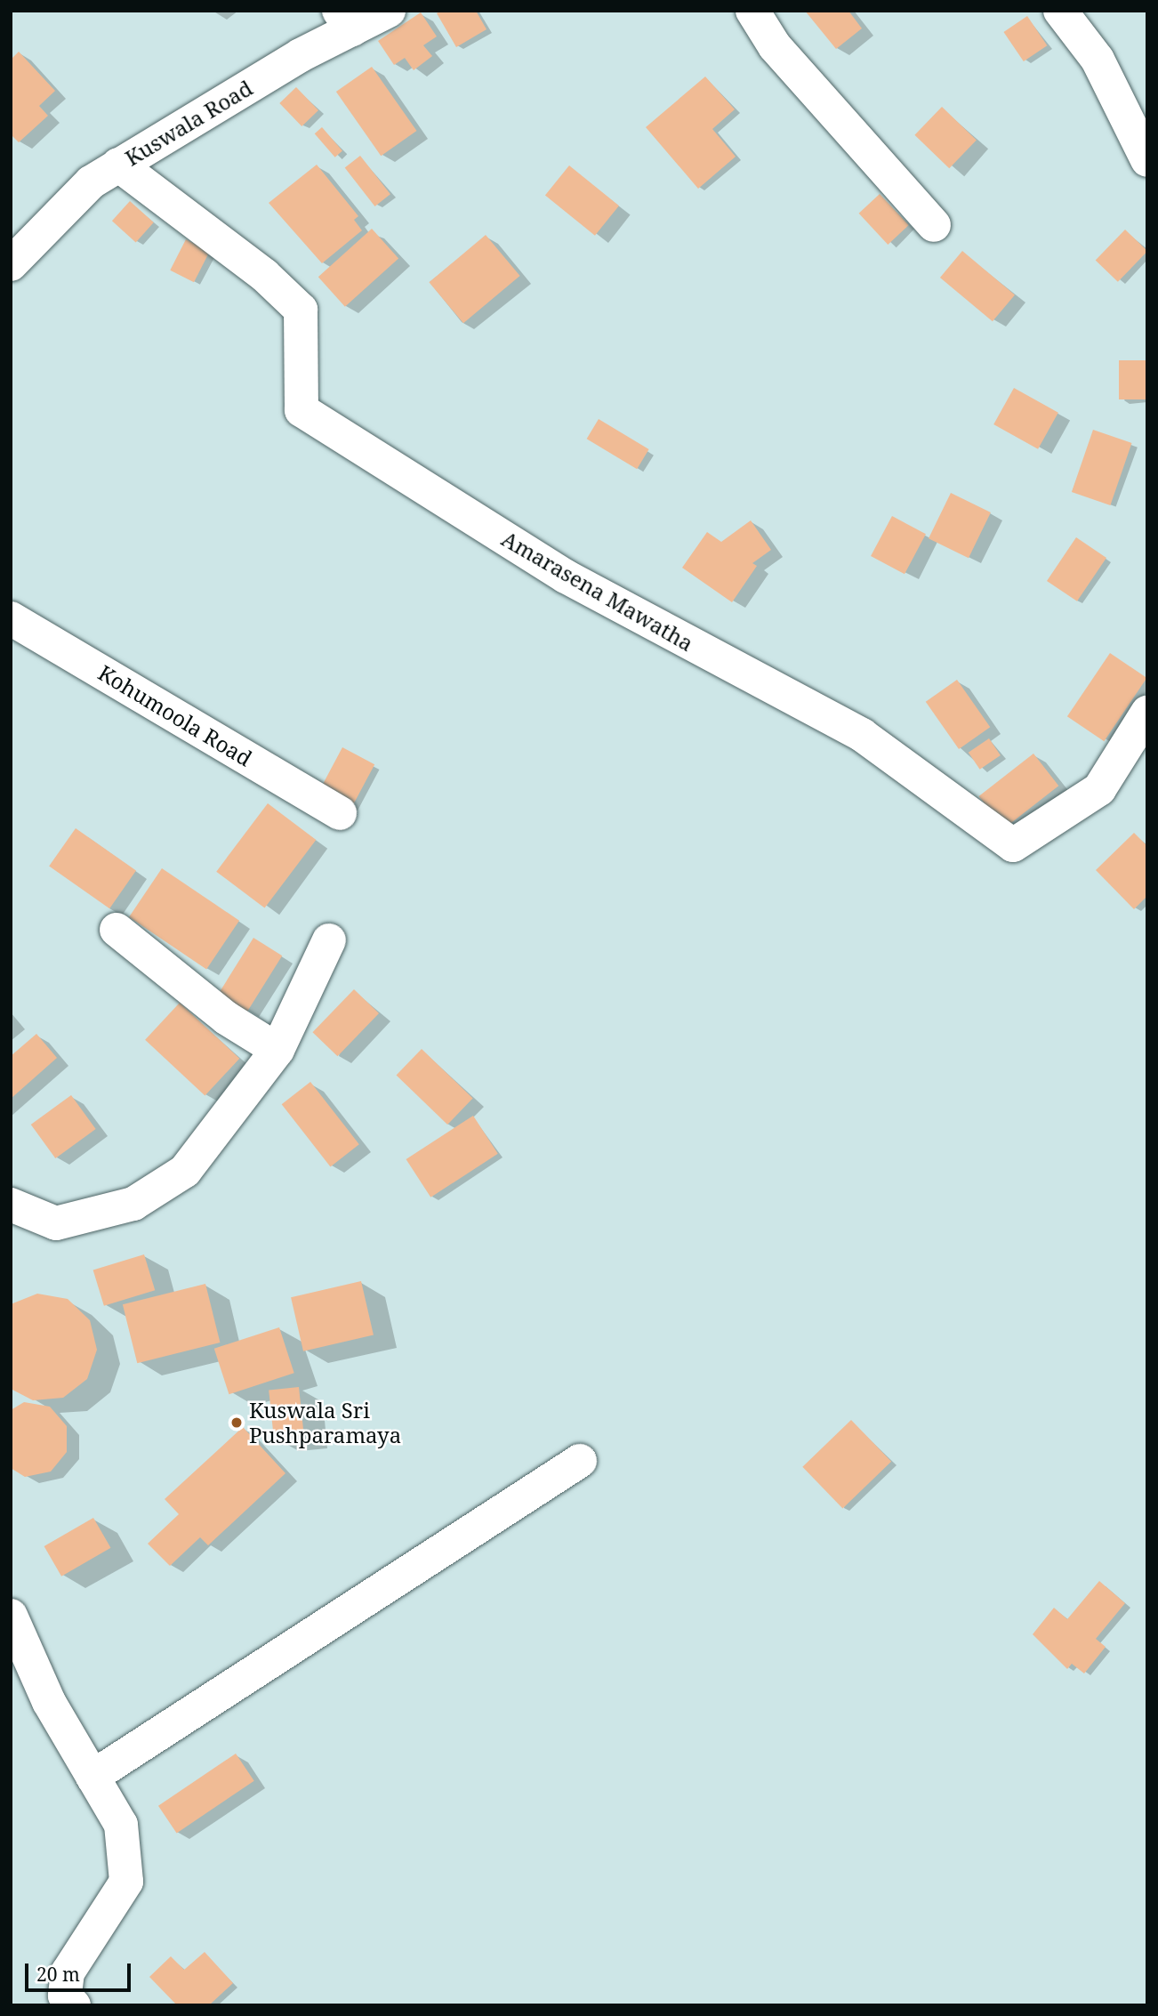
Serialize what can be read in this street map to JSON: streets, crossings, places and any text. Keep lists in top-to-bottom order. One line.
{"streets":{"street":["Kuswala Road","Amarasena Mawatha","Kohumoola Road"]},"crossings":[["Kuswala Road","Amarasena Mawatha"]],"places":["Kuswala Sri Pushparamaya"],"scale_bar":"20 m"}
